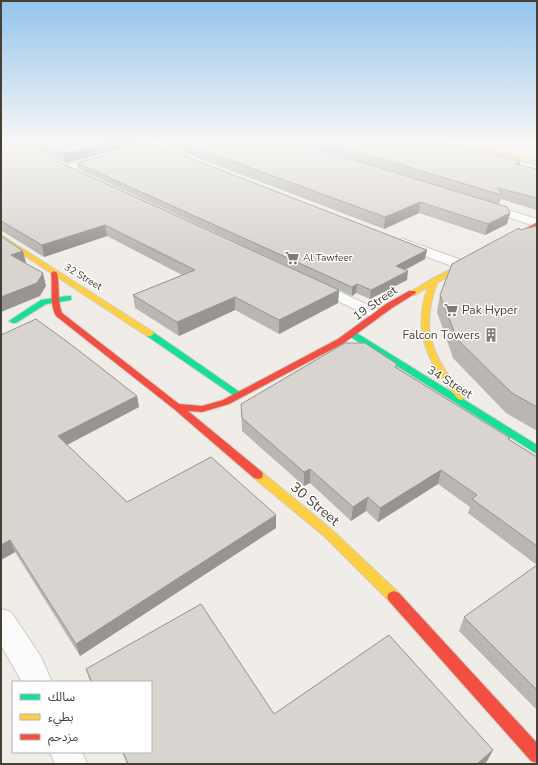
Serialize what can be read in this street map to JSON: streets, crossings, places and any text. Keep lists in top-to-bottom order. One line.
{"streets":{"street":["32 Street","19 Street","34 Street","30 Street"]},"crossings":[["32 Street","30 Street"],["19 Street","34 Street"],["19 Street","30 Street"]],"places":{"supermarket":["Al Tawfeer","Pak Hyper"],"building":["Falcon Towers"]},"legend":["سالك","بطيء","مزدحم"]}
